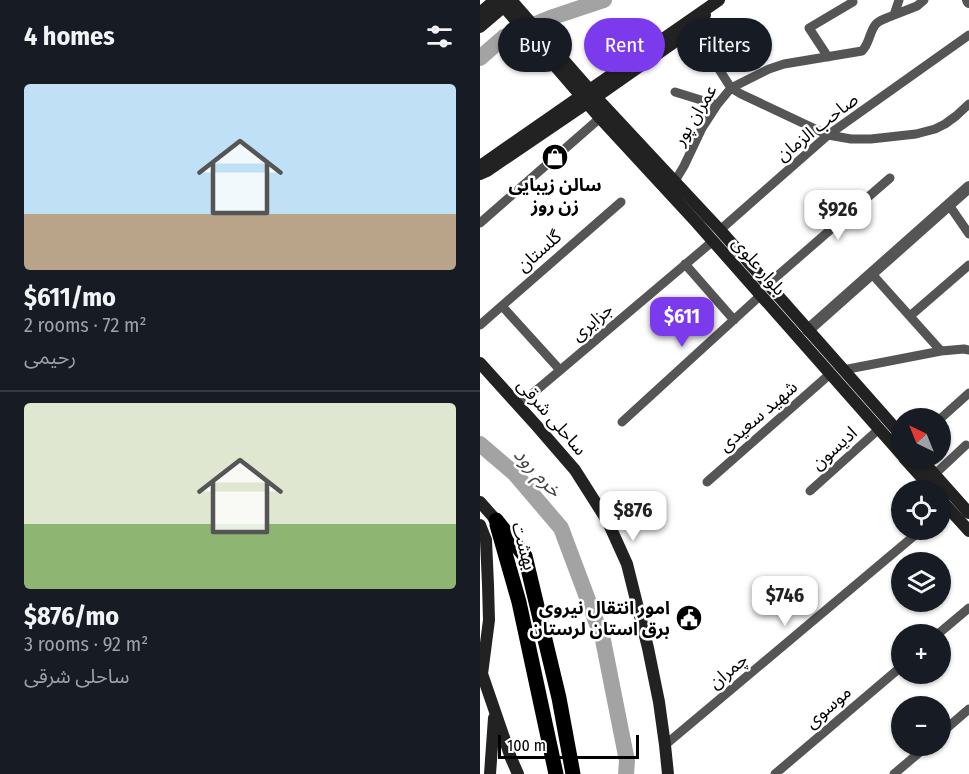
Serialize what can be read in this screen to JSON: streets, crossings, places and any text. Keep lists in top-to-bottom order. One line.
{"streets":{"main road":["بلوار علوی","ساحلی شرقی","بهشت"],"street":["عمران پور","صاحب الزمان","گلستان","جزایری","شهید سعیدی","ادیسون","چمران","موسوی"]},"crossings":[["عمران پور","بلوار علوی"],["صاحب الزمان","بلوار علوی"],["صاحب الزمان","جزایری"],["بلوار علوی","جزایری"],["بلوار علوی","شهید سعیدی"],["بلوار علوی","ادیسون"],["جزایری","ساحلی شرقی"],["ساحلی شرقی","چمران"]],"water":["خرم رود"],"places":{"shop":["سالن زیبایی زن روز"],"public building":["امور انتقال نیروی برق استان لرستان"]},"scale_bar":"100 m","north":"top left","page":{"heading":"4 homes","chip":["Buy","Rent","Filters"],"list":[{"name":"$611/mo","note":"2 rooms · 72 m² · رحیمی"},{"name":"$876/mo","note":"3 rooms · 92 m² · ساحلی شرقی"}],"price":["$926","$611","$876","$746"],"map_buttons":["+","−"],"scale":"100 m"}}
